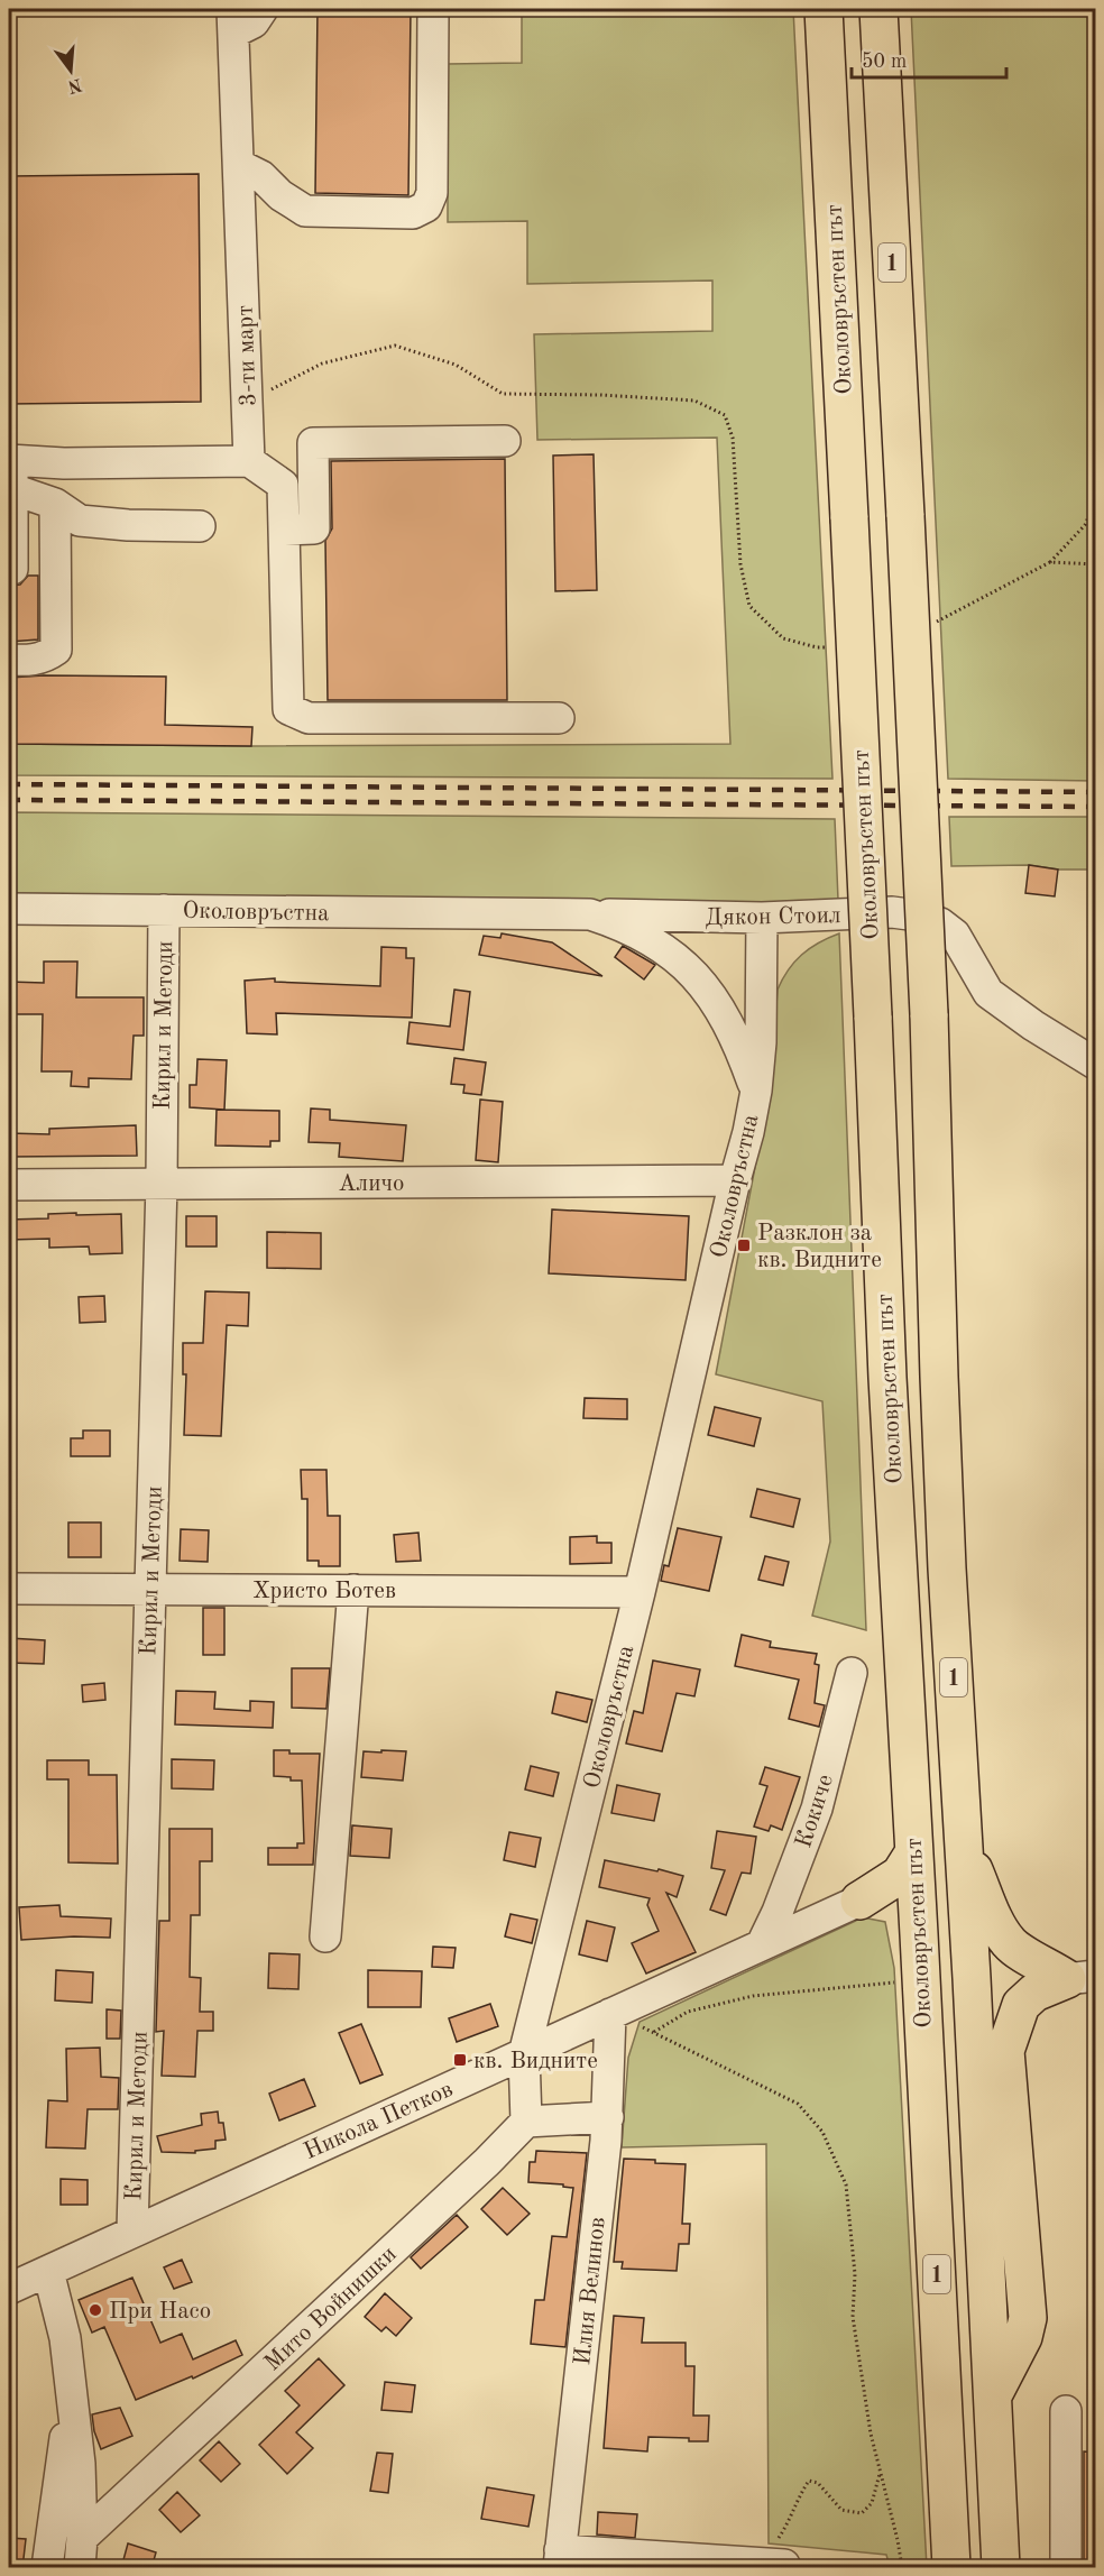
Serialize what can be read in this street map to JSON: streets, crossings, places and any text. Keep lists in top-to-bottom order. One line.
{"streets":{"highway":["1","Околовръстен път"],"street":["3-ти март","Околовръстна","Дякон Стоил","Кирил и Методи","Аличо","Христо Ботев","Кокиче","Никола Петков","Илия Велинов","Мито Войнишки"]},"crossings":[["Околовръстна","Дякон Стоил"],["Околовръстна","Кирил и Методи"],["Околовръстна","Аличо"],["Околовръстна","Христо Ботев"],["Околовръстна","Никола Петков"],["Кирил и Методи","Аличо"],["Кирил и Методи","Христо Ботев"],["Кирил и Методи","Никола Петков"],["Кокиче","Никола Петков"],["Никола Петков","Илия Велинов"]],"places":{"transit":["Разклон за кв. Видните","кв. Видните"],"other":["При Насо"]},"scale_bar":"50 m","north":"bottom"}
